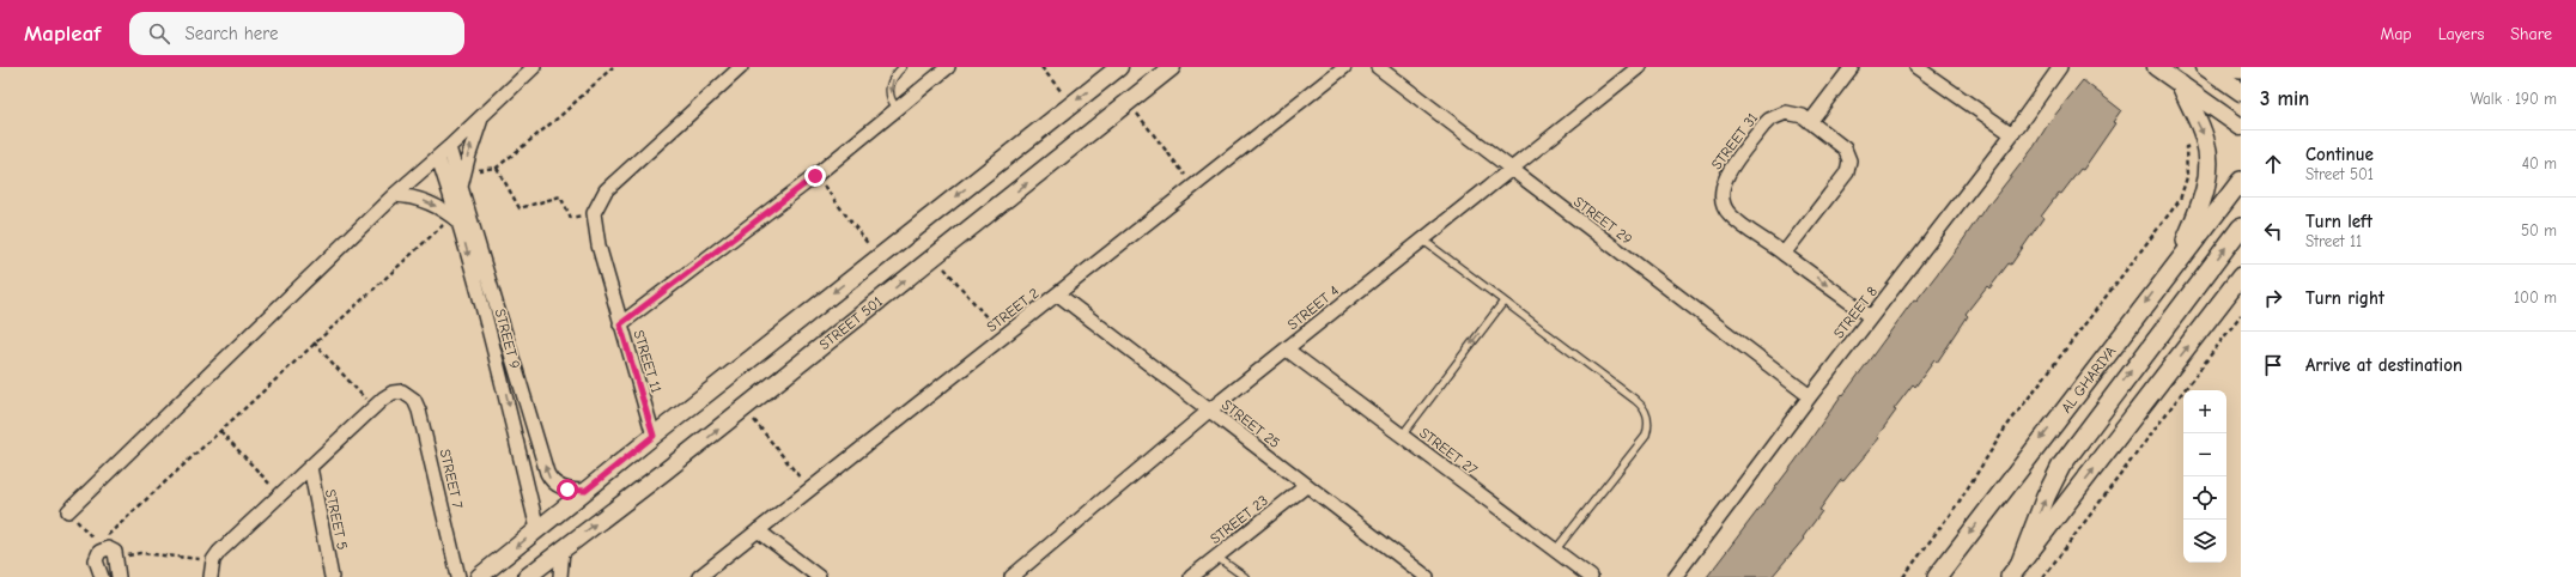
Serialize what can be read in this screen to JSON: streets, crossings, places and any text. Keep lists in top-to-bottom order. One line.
{"streets":{"main road":["AL GHARIYA"],"street":["STREET 31","STREET 29","STREET 4","STREET 2","STREET 8","STREET 501","STREET 9","STREET 11","STREET 25","STREET 27","STREET 7","STREET 5","STREET 23"]},"crossings":[["STREET 31","STREET 8"],["STREET 29","STREET 4"],["STREET 29","STREET 8"],["STREET 4","STREET 25"],["STREET 4","STREET 27"],["STREET 2","STREET 25"],["STREET 25","STREET 23"]],"page":{"header":"Mapleaf","search":"Search here","nav":["Map","Layers","Share"],"heading":["3 min","Walk · 190 m"],"list":[["Continue","Street 501","40 m"],["Turn left","Street 11","50 m"],["Turn right","100 m"],"Arrive at destination"],"map_buttons":["+","−"]}}
